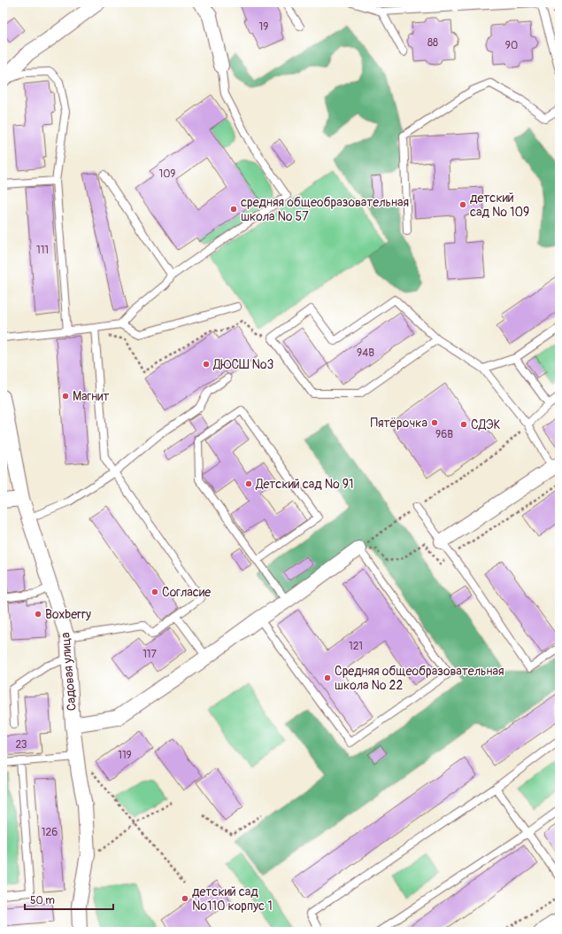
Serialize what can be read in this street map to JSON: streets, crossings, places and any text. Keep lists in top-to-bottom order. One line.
{"streets":{"street":["Садовая улица"]},"places":["детский сад № 109","средняя общеобразовательная школа № 57","ДЮСШ №3","Магнит","Пятёрочка","СДЭК","Детский сад № 91","Согласие","Boxberry","Средняя общеобразовательная школа № 22","детский сад №110 корпус 1"],"house_numbers":["19","88","90","109","111","94В","96В","121","117","23","119","126"],"scale_bar":"50 m"}
